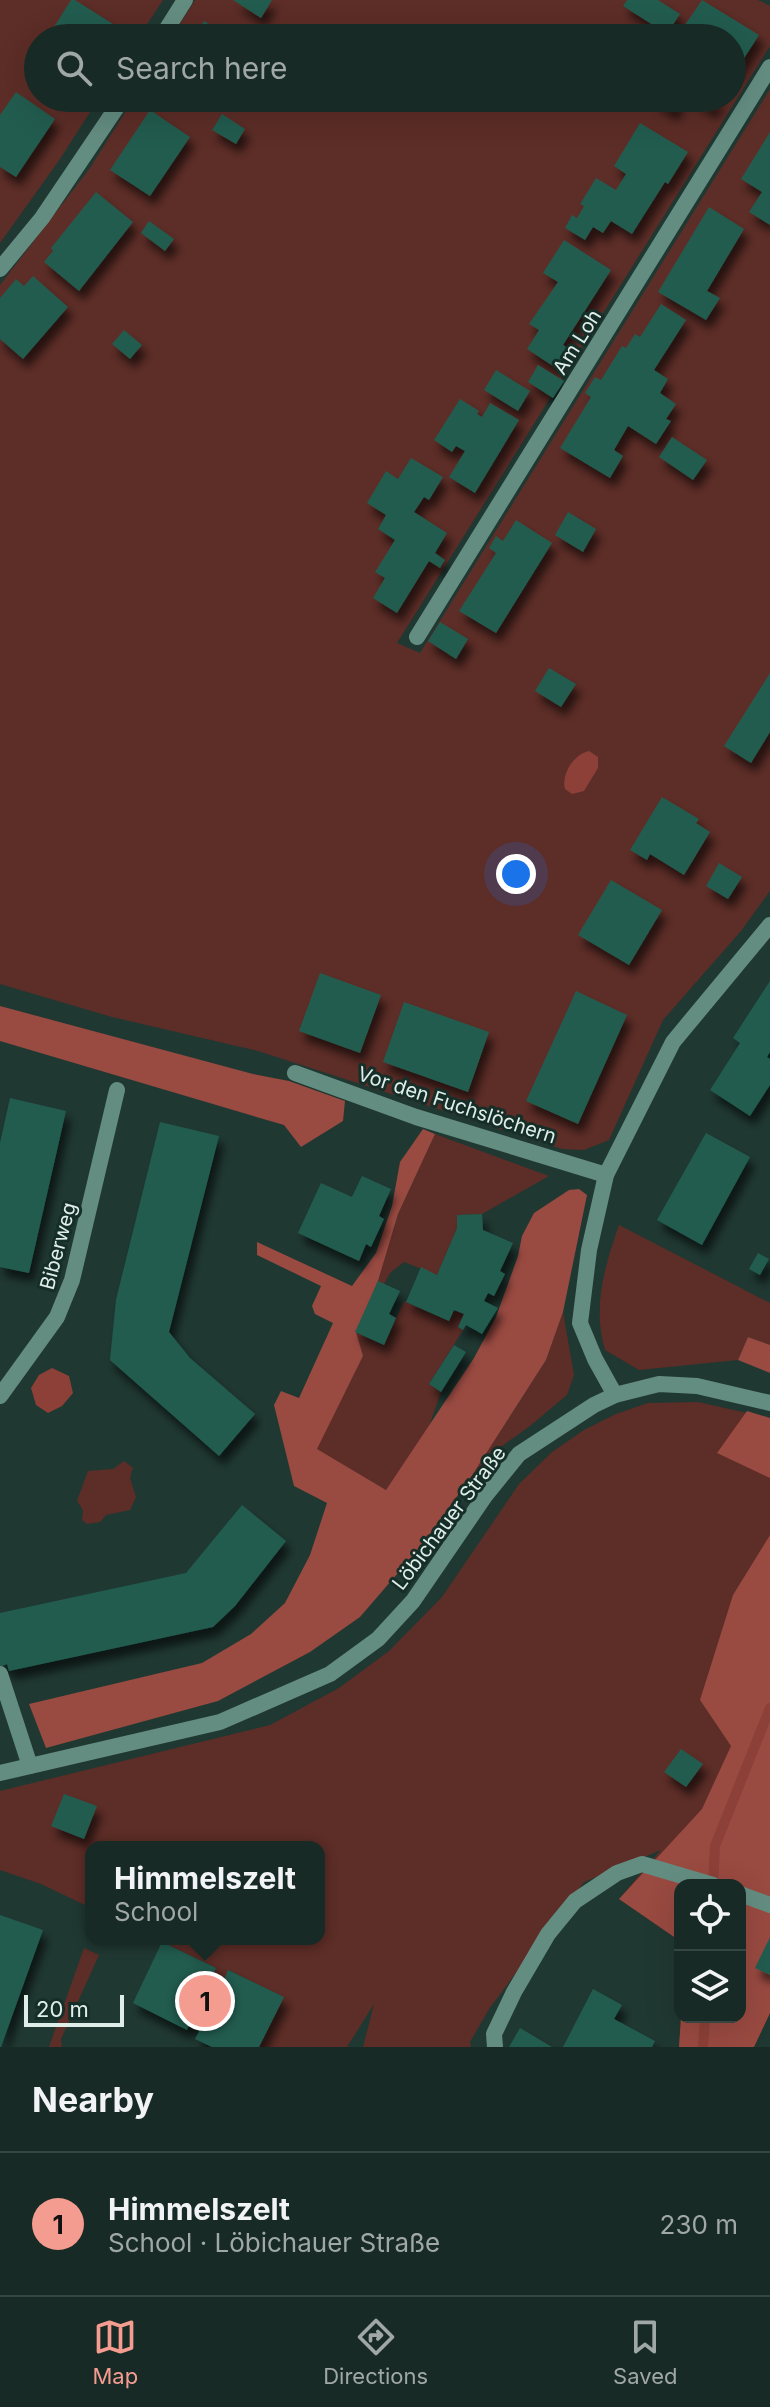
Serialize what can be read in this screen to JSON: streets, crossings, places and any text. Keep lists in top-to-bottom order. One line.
{"streets":{"street":["Am Loh","Vor den Fuchslöchern","Biberweg","Löbichauer Straße"]},"scale_bar":"20 m","page":{"search":"Search here","popup":["Himmelszelt","School"],"pins":"1","scale":"20 m","heading":"Nearby","list":[{"mark":"1","name":"Himmelszelt","note":"School · Löbichauer Straße","value":"230 m"}],"nav":["Map","Directions","Saved"]}}
